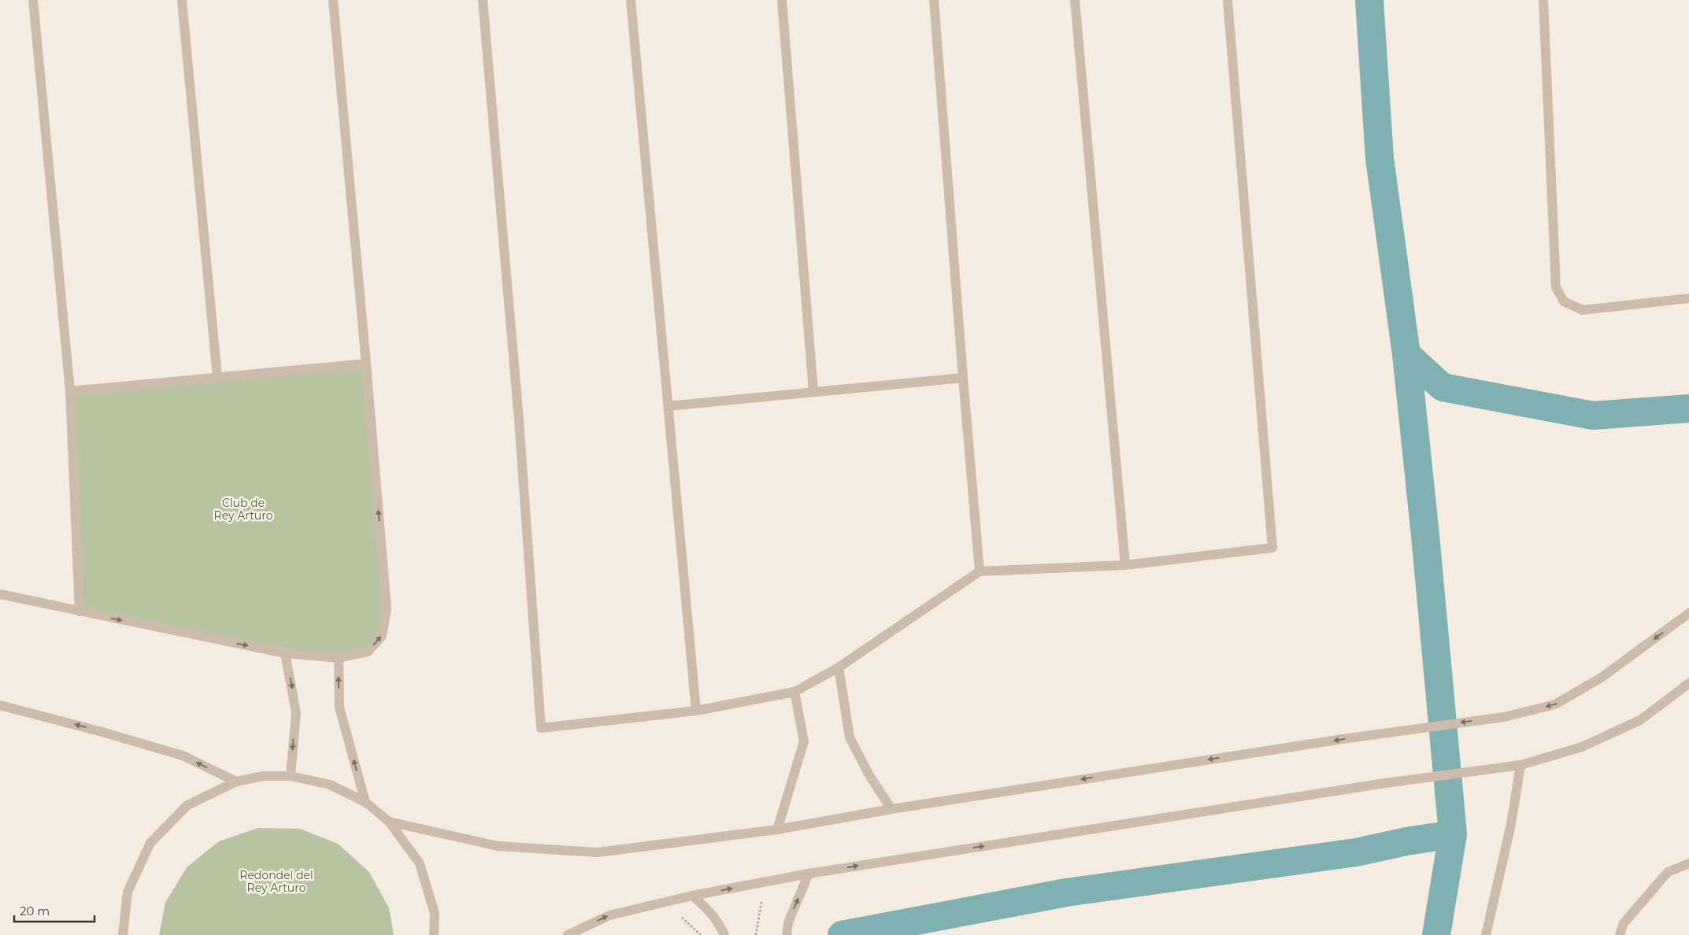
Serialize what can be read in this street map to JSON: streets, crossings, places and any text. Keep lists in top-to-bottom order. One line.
{"parks":["Club de Rey Arturo","Redondel del Rey Arturo"],"scale_bar":"20 m"}
